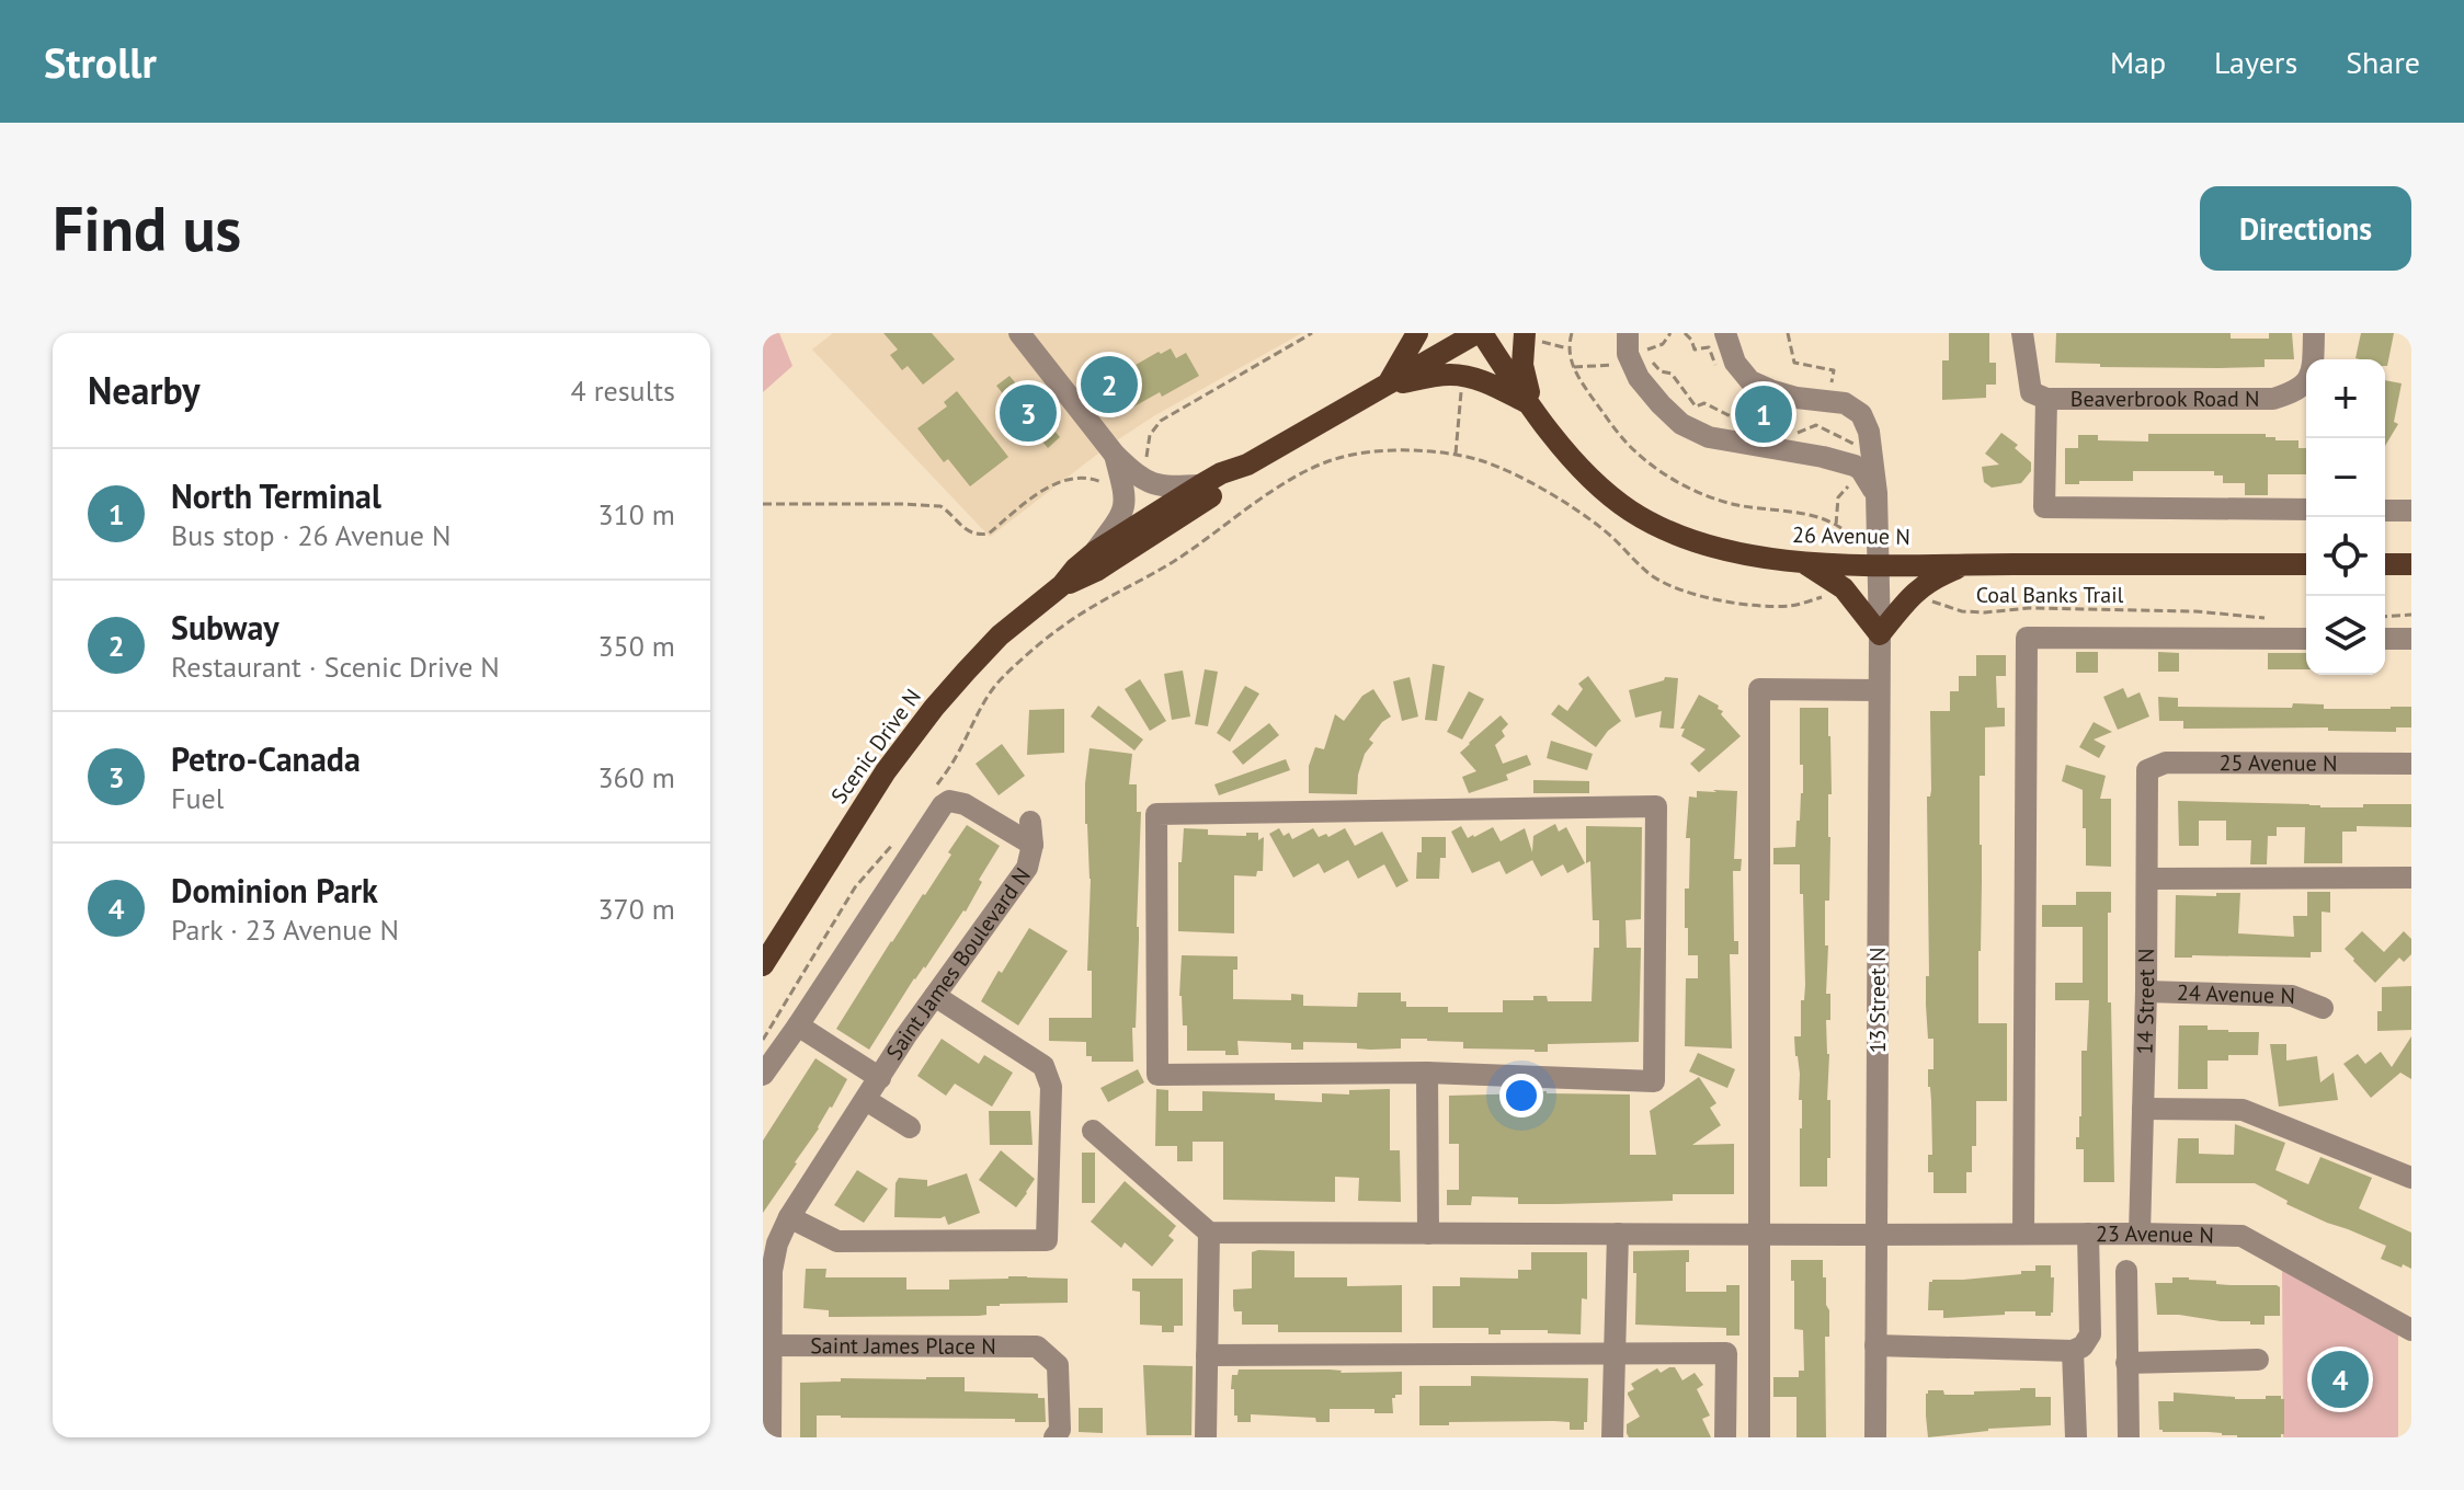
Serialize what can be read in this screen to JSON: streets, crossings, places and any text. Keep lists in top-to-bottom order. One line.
{"streets":{"main road":["26 Avenue N","Scenic Drive N"],"street":["Beaverbrook Road N","25 Avenue N","Saint James Boulevard N","24 Avenue N","13 Street N","14 Street N","23 Avenue N","Saint James Place N"],"path":["Coal Banks Trail"]},"crossings":[["26 Avenue N","Scenic Drive N"],["26 Avenue N","13 Street N"],["25 Avenue N","14 Street N"],["Saint James Boulevard N","Saint James Place N"],["24 Avenue N","14 Street N"],["13 Street N","23 Avenue N"],["14 Street N","23 Avenue N"]],"page":{"header":"Strollr","nav":["Map","Layers","Share"],"buttons":"Directions","title":"Find us","heading":["Nearby","4 results"],"pins":["2","3","1","4"],"map_buttons":["+","−"],"list":[{"mark":"1","name":"North Terminal","note":"Bus stop · 26 Avenue N","value":"310 m"},{"mark":"2","name":"Subway","note":"Restaurant · Scenic Drive N","value":"350 m"},{"mark":"3","name":"Petro-Canada","note":"Fuel","value":"360 m"},{"mark":"4","name":"Dominion Park","note":"Park · 23 Avenue N","value":"370 m"}]}}
